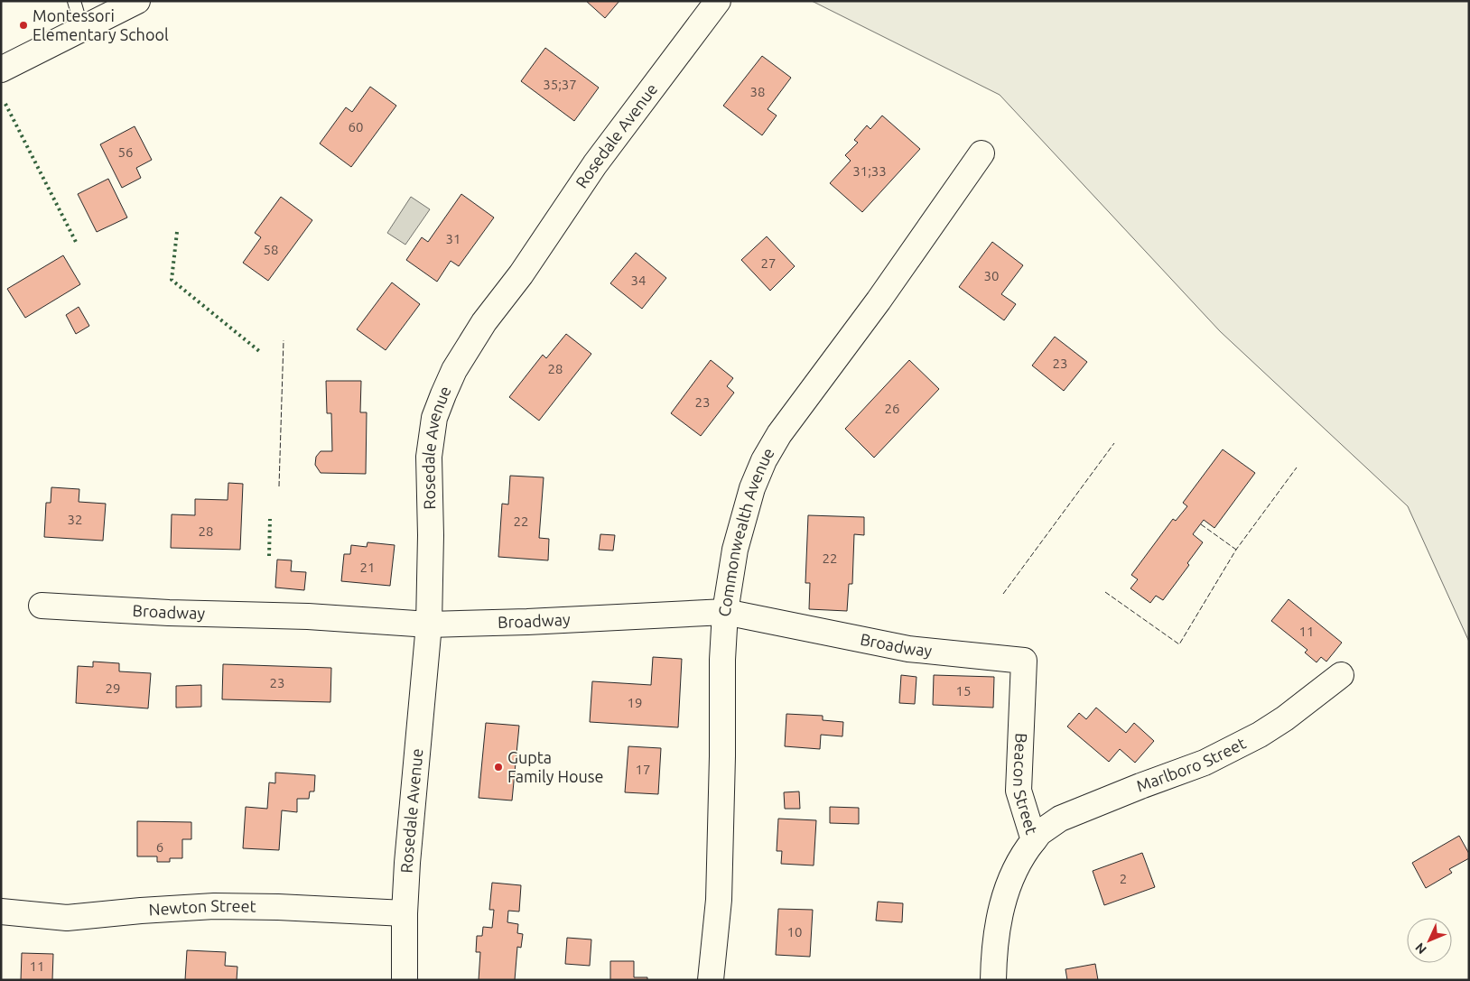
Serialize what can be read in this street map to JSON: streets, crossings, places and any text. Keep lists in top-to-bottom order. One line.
{"streets":{"street":["Rosedale Avenue","Commonwealth Avenue","Broadway","Marlboro Street","Beacon Street","Newton Street"]},"crossings":[["Rosedale Avenue","Broadway"],["Rosedale Avenue","Newton Street"],["Commonwealth Avenue","Broadway"],["Broadway","Beacon Street"],["Marlboro Street","Beacon Street"]],"places":["Montessori Elementary School","Gupta Family House"],"house_numbers":["35;37","38","60","56","31;33","31","58","27","30","34","23","28","23","26","32","22","28","22","21","11","23","29","15","19","17","6","2","10","11"],"north":"bottom left"}
